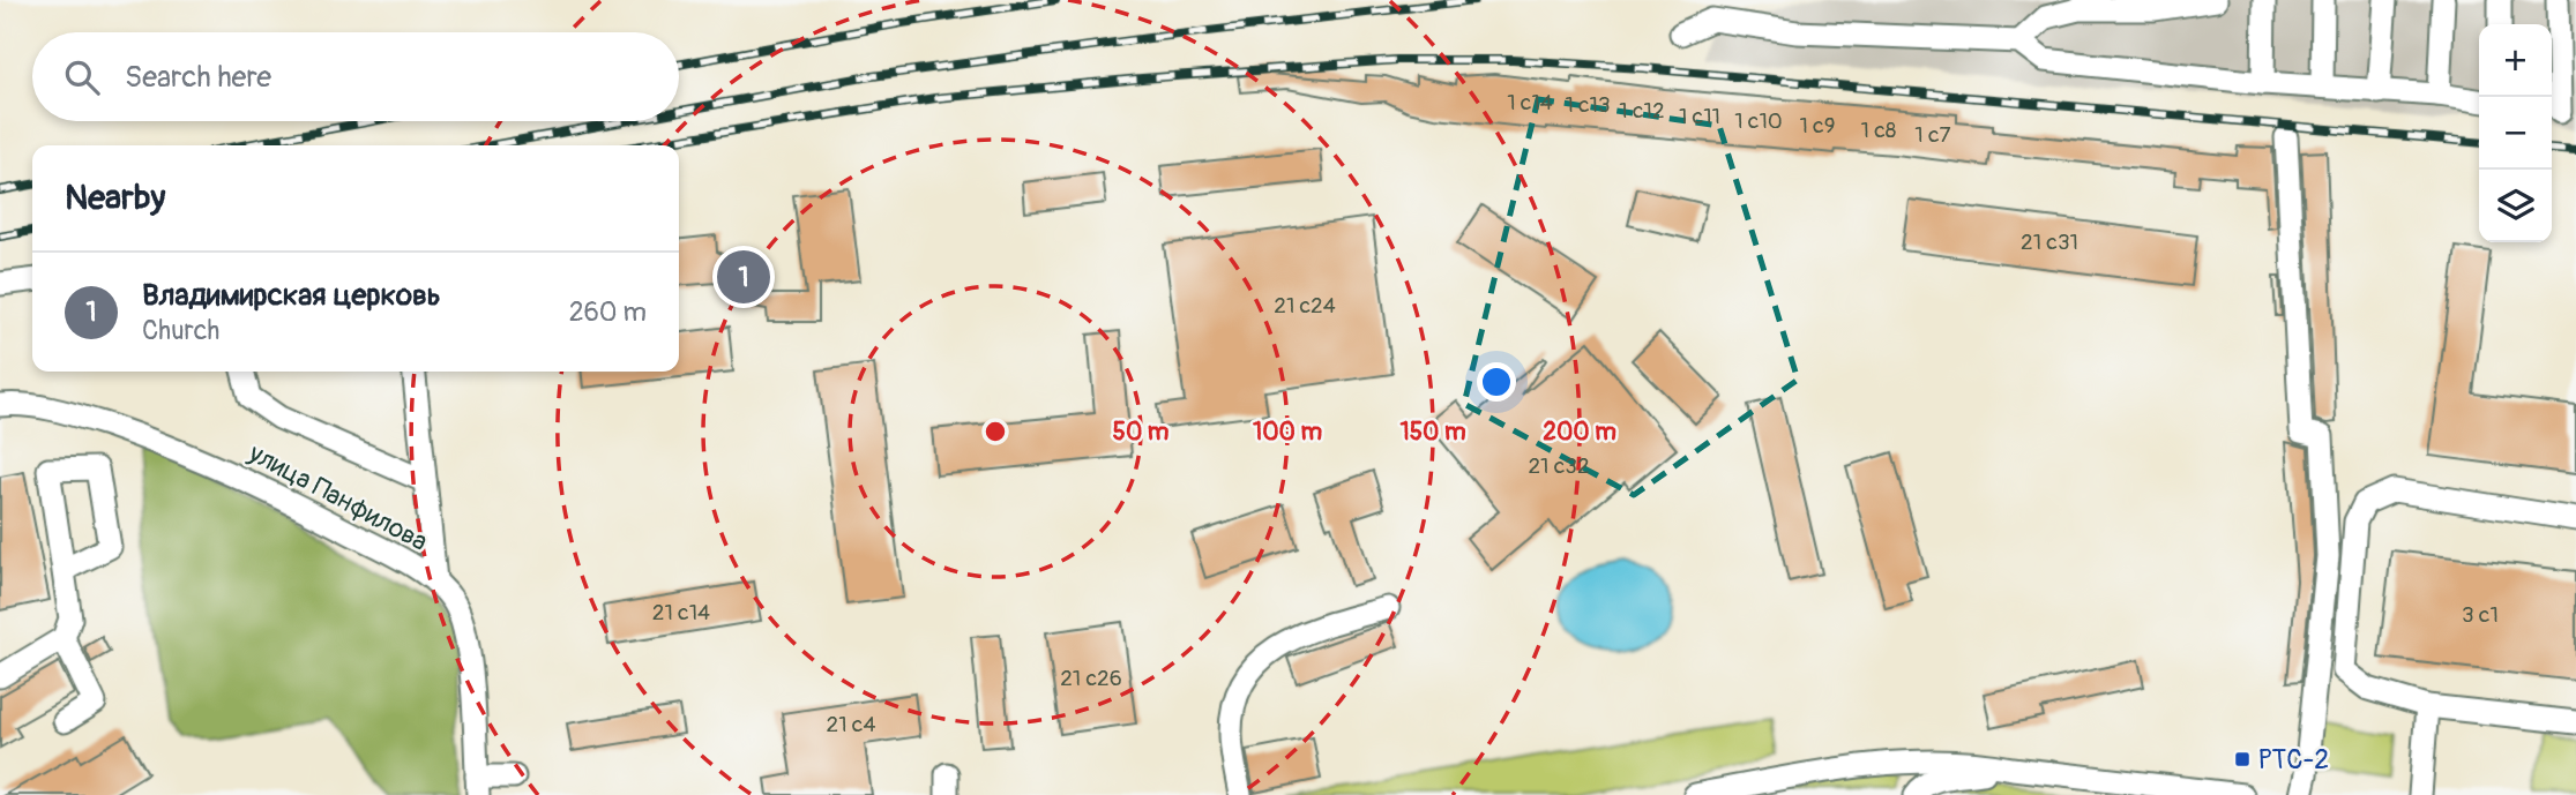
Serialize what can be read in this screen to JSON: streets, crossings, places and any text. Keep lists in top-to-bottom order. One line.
{"streets":{"street":["улица Панфилова"]},"places":{"transit":["РТС-2"]},"house_numbers":["1 с14","1 с13","1 с12","1 с11","1 с10","1 с9","1 с8","1 с7","21 с31","21 с24","21 с32","21 с14","3 с1","21 с26","21 с4"],"page":{"map_buttons":["+","−"],"search":"Search here","heading":"Nearby","pins":"1","list":[{"mark":"1","name":"Владимирская церковь","note":"Church","value":"260 m"}]},"rings":["50 m","100 m","150 m","200 m"]}
